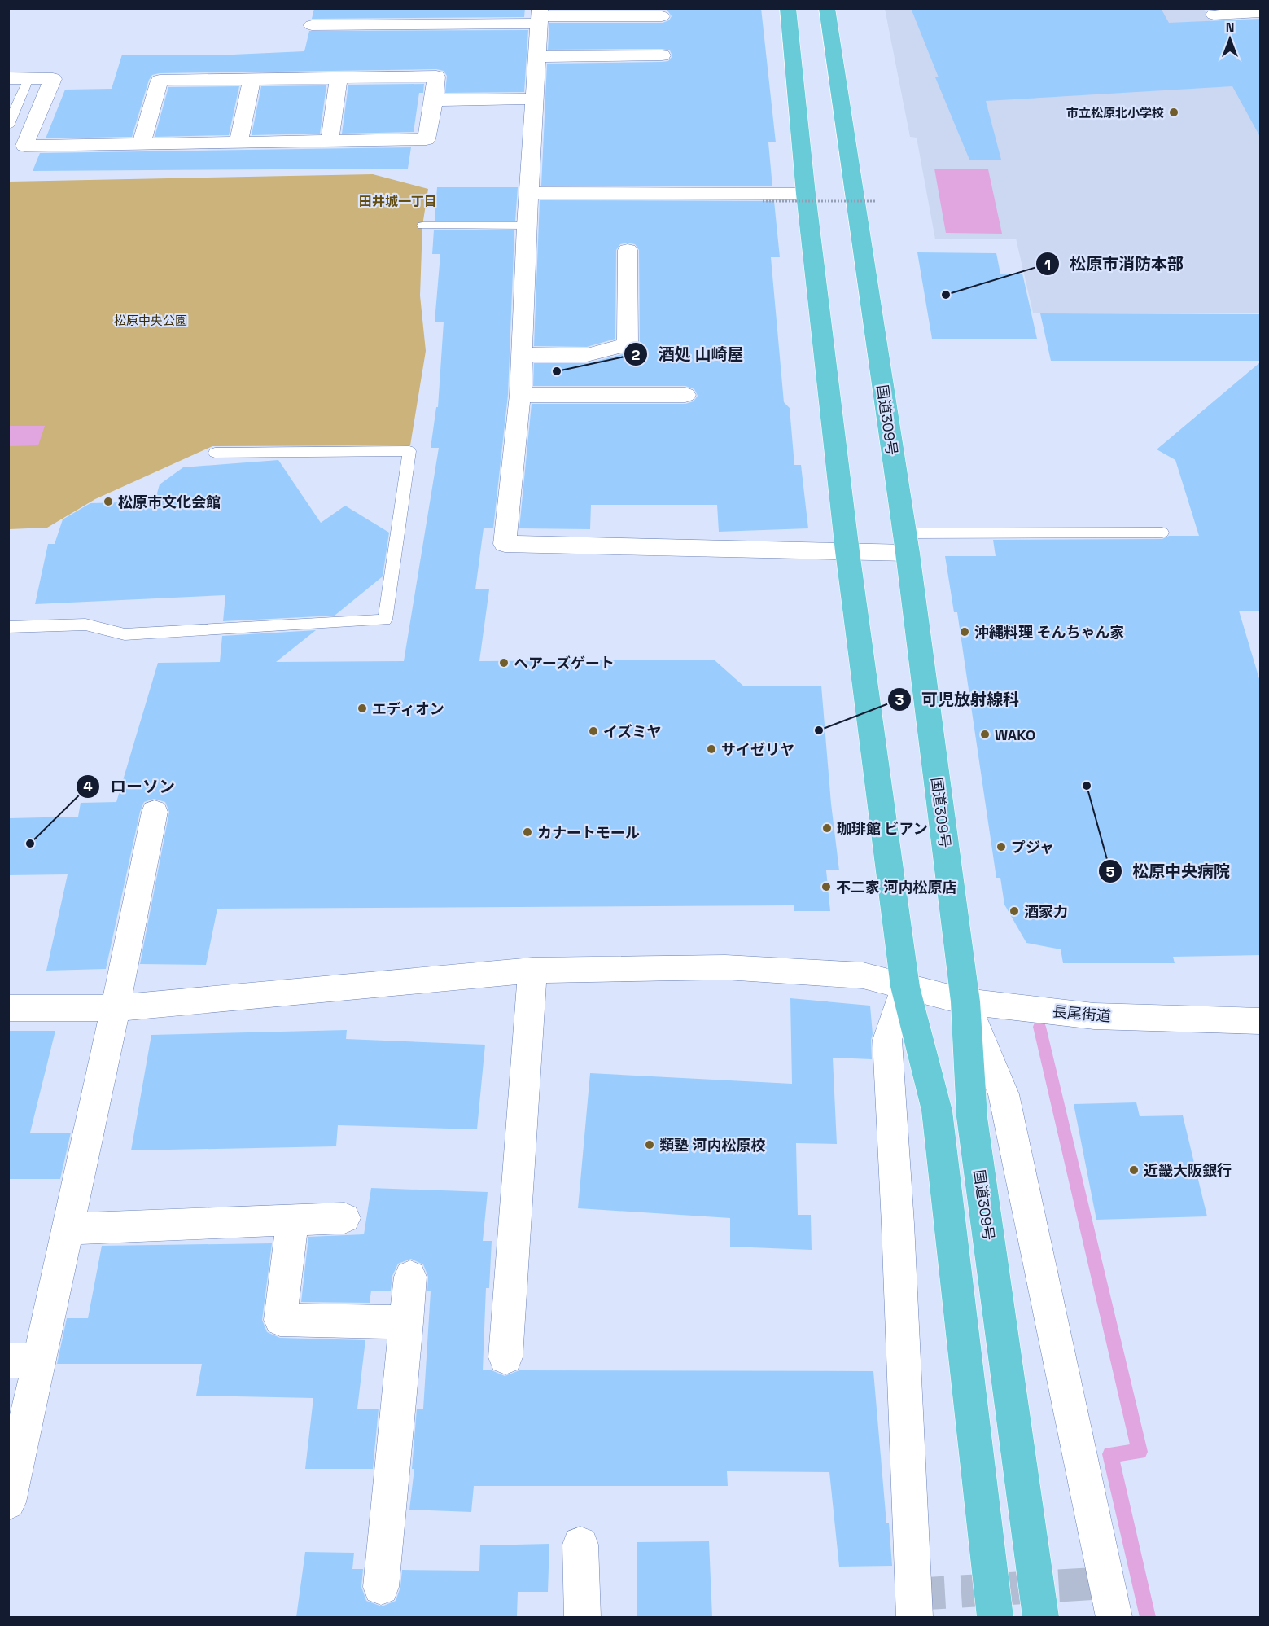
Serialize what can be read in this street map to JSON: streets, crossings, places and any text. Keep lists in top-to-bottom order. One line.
{"streets":{"highway":["国道309号"],"street":["長尾街道"]},"crossings":[["国道309号","長尾街道"]],"districts":["田井城一丁目"],"parks":["松原中央公園"],"places":["市立松原北小学校","松原市消防本部","酒処 山崎屋","松原市文化会館","沖縄料理 そんちゃん家","ヘアーズゲート","エディオン","可児放射線科","イズミヤ","WAKO","サイゼリヤ","松原中央病院","珈琲館 ビアン","カナートモール","ローソン","プジャ","不二家 河内松原店","酒家力","類塾 河内松原校","近畿大阪銀行"],"north":"top"}
